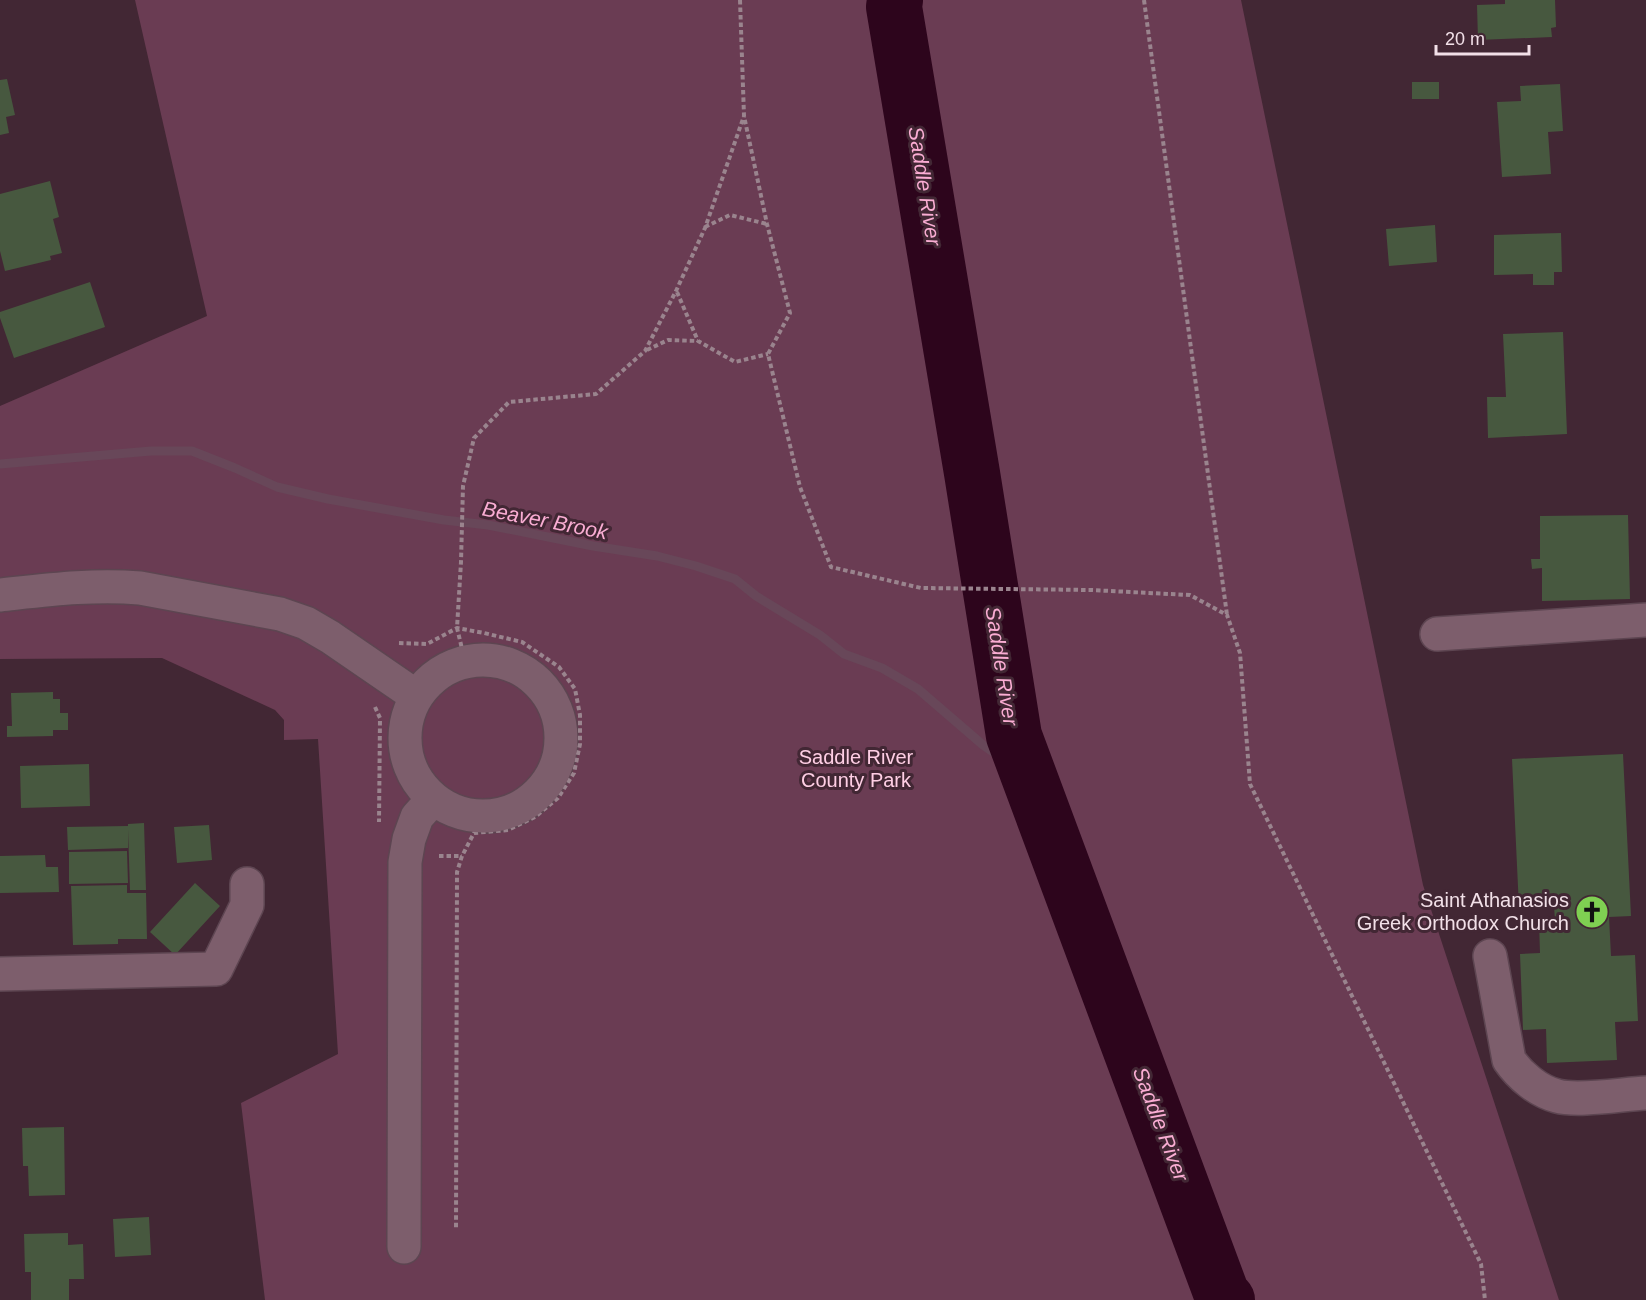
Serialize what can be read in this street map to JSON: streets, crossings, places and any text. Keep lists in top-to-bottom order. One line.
{"water":["Saddle River","Beaver Brook"],"parks":["Saddle River County Park"],"places":{"church":["Saint Athanasios Greek Orthodox Church"]},"scale_bar":"20 m"}
